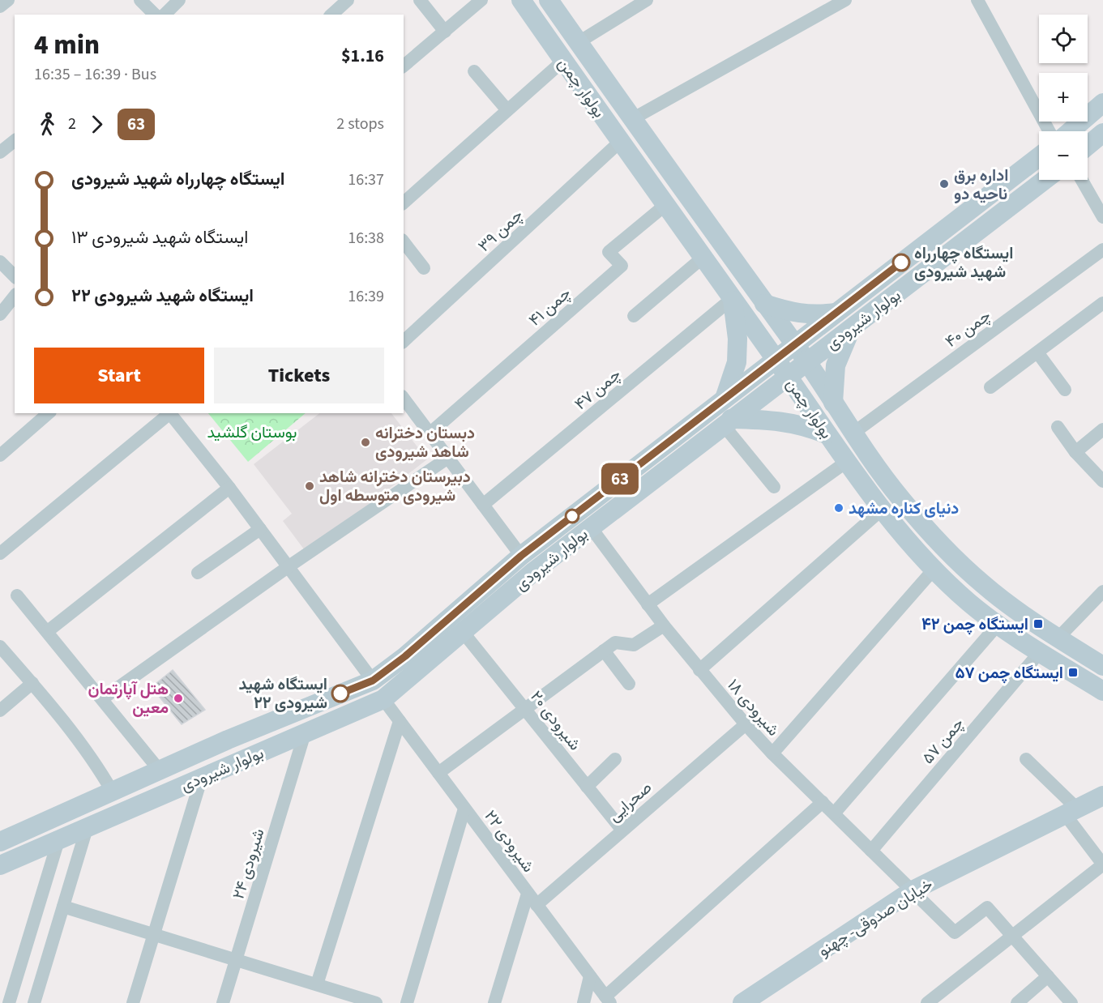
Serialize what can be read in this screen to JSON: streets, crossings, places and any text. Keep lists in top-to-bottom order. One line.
{"streets":{"main road":["بولوار چمن","بولوار شیرودی","خیابان صدوقی- چهنو"],"street":["چمن ۳۹","چمن ۴۱","چمن ۴۰","چمن ۴۷","شیرودی ۱۸","شیرودی ۲۰","چمن ۵۷","صحرایی","شیرودی ۲۲","شیرودی ۲۴"]},"crossings":[["بولوار چمن","چمن ۳۹"],["بولوار چمن","چمن ۴۱"],["بولوار چمن","بولوار شیرودی"],["بولوار چمن","چمن ۴۰"],["بولوار چمن","چمن ۴۷"],["بولوار چمن","چمن ۵۷"],["بولوار شیرودی","شیرودی ۱۸"],["بولوار شیرودی","شیرودی ۲۰"],["بولوار شیرودی","شیرودی ۲۲"],["بولوار شیرودی","شیرودی ۲۴"],["شیرودی ۱۸","چمن ۵۷"],["شیرودی ۱۸","صحرایی"],["شیرودی ۱۸","خیابان صدوقی- چهنو"],["شیرودی ۲۰","صحرایی"],["صحرایی","شیرودی ۲۲"]],"parks":["بوستان گلشید"],"places":{"other":["اداره برق ناحیه دو","ایستگاه چهارراه شهید شیرودی","دبستان دخترانه شاهد شیرودی","دبیرستان دخترانه شاهد شیرودی متوسطه اول","دنیای کناره مشهد","ایستگاه شهید شیرودی ۲۲","هتل آپارتمان معین"],"transit":["ایستگاه چمن ۴۲","ایستگاه چمن ۵۷"]},"lines":["bus line 63"],"page":{"on_map":"63","map_buttons":["+","−"],"heading":["4 min","16:35 – 16:39 · Bus","$1.16"],"legs":["2","63","2 stops"],"list":[{"name":"ایستگاه چهارراه شهید شیرودی","value":"16:37"},{"name":"ایستگاه شهید شیرودی ۱۳","value":"16:38"},{"name":"ایستگاه شهید شیرودی ۲۲","value":"16:39"}],"buttons":["Start","Tickets"]}}
